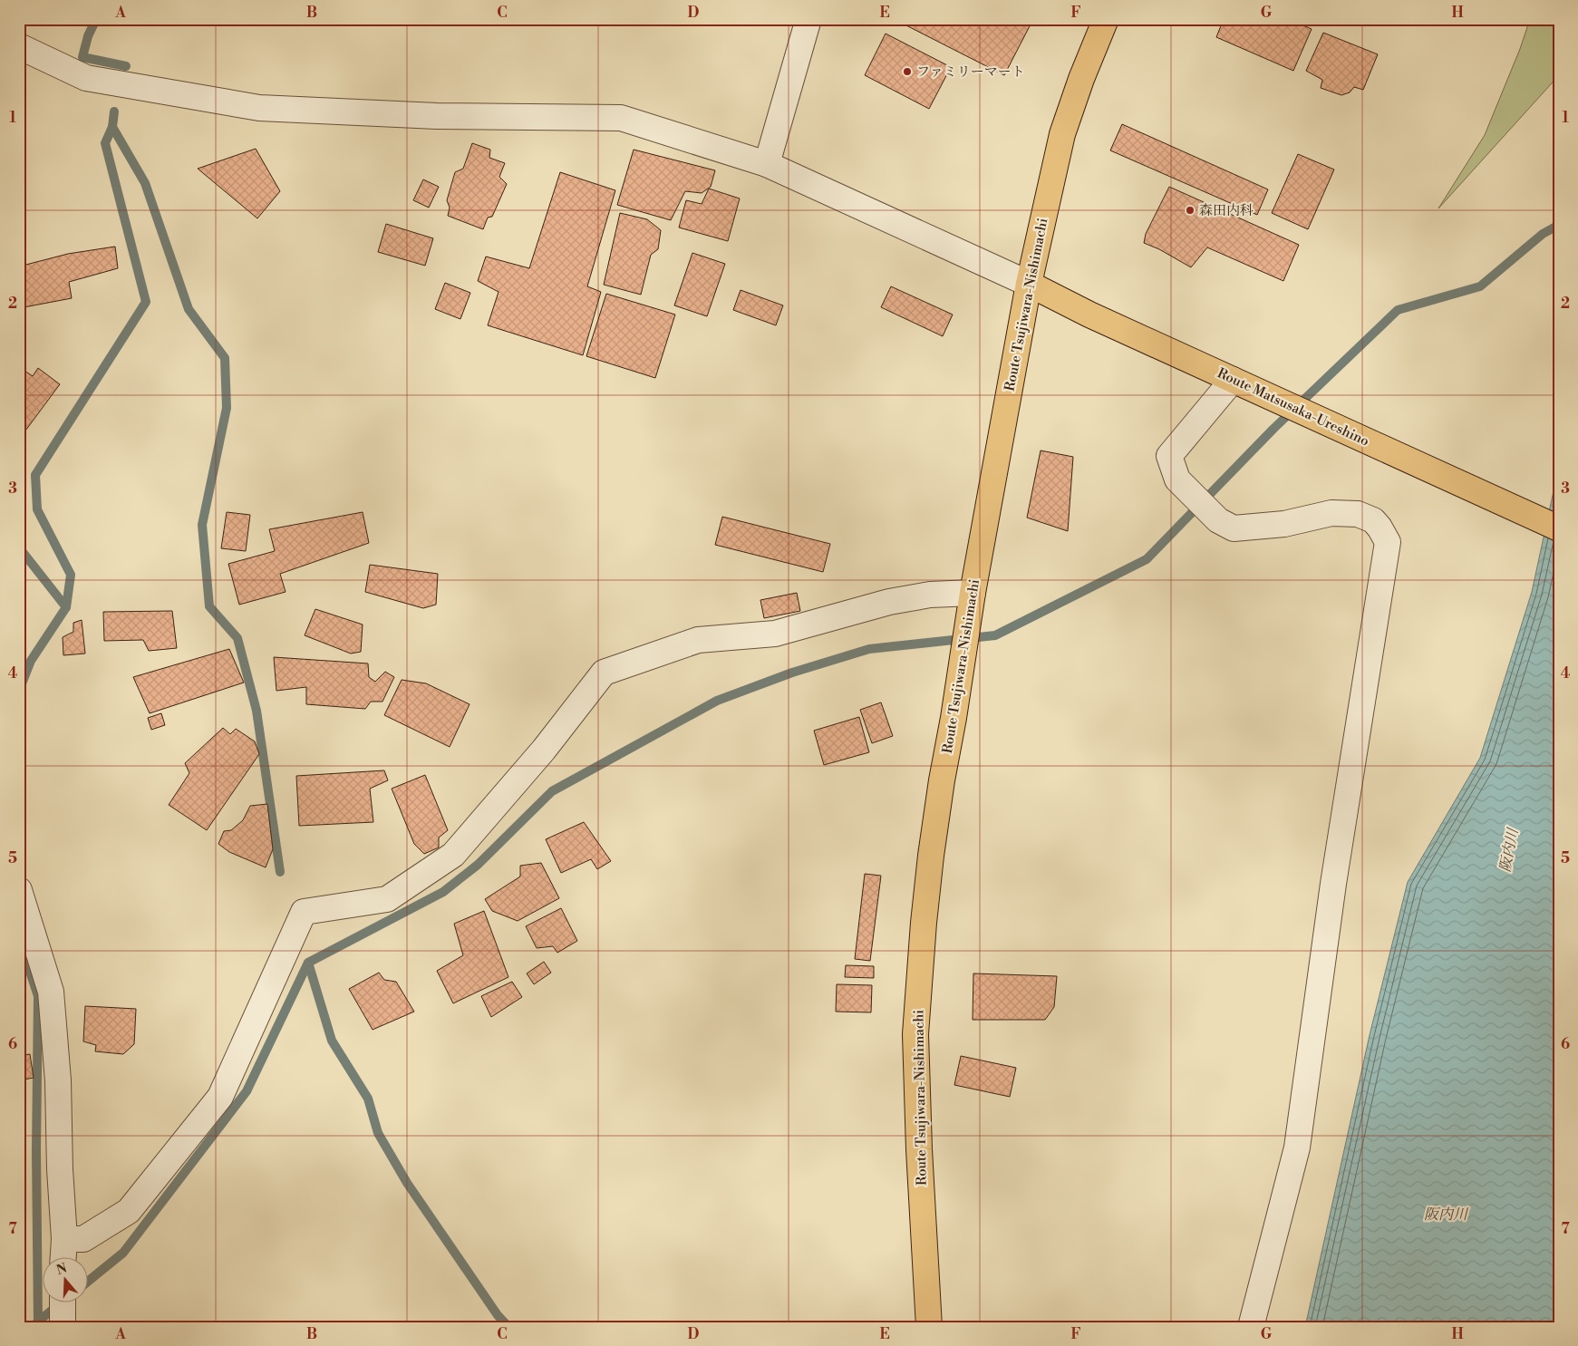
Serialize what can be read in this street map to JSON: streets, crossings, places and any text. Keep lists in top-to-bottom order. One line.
{"streets":{"main road":["Route Tsujiwara-Nishimachi","Route Matsusaka-Ureshino"]},"crossings":[["Route Tsujiwara-Nishimachi","Route Matsusaka-Ureshino"]],"water":["阪内川"],"places":["ファミリーマート","森田内科"],"north":"top","grid":{"columns":["A","B","C","D","E","F","G","H"],"rows":["1","2","3","4","5","6","7"]}}
